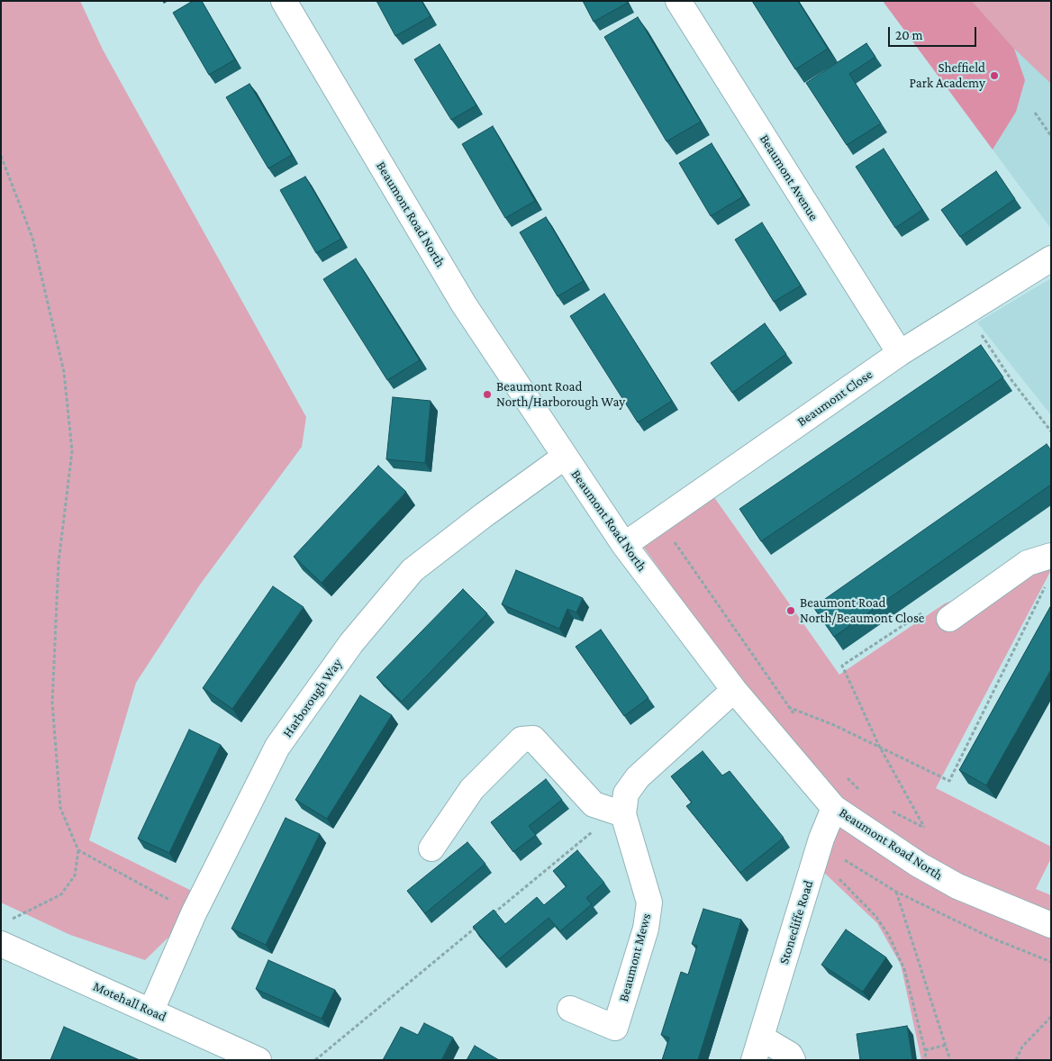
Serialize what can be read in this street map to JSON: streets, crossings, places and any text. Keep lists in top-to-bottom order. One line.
{"streets":{"street":["Beaumont Avenue","Beaumont Road North","Beaumont Close","Harborough Way","Stonecliffe Road","Beaumont Mews","Motehall Road"]},"crossings":[["Beaumont Avenue","Beaumont Close"],["Beaumont Road North","Beaumont Close"],["Beaumont Road North","Harborough Way"],["Beaumont Road North","Stonecliffe Road"],["Beaumont Road North","Beaumont Mews"],["Harborough Way","Motehall Road"]],"places":["Sheffield Park Academy","Beaumont Road North/Harborough Way","Beaumont Road North/Beaumont Close"],"scale_bar":"20 m"}
